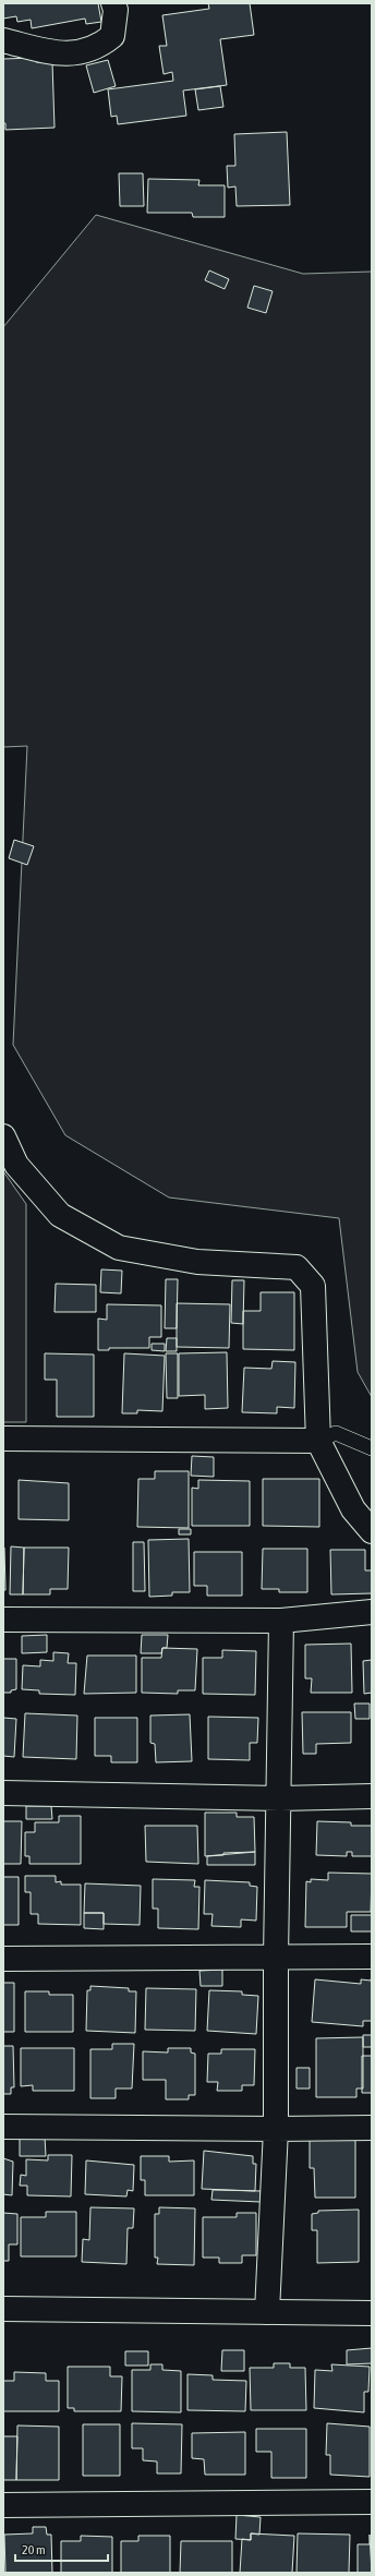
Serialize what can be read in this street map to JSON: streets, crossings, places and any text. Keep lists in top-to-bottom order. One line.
{"scale_bar":"20 m"}
